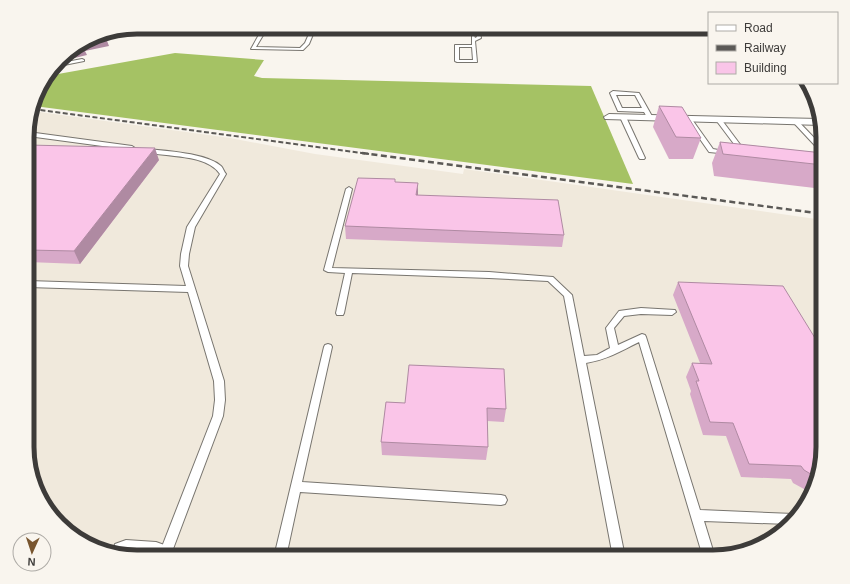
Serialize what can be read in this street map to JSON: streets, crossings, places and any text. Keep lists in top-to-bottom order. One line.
{"legend":["Road","Railway","Building"],"north":"bottom"}
